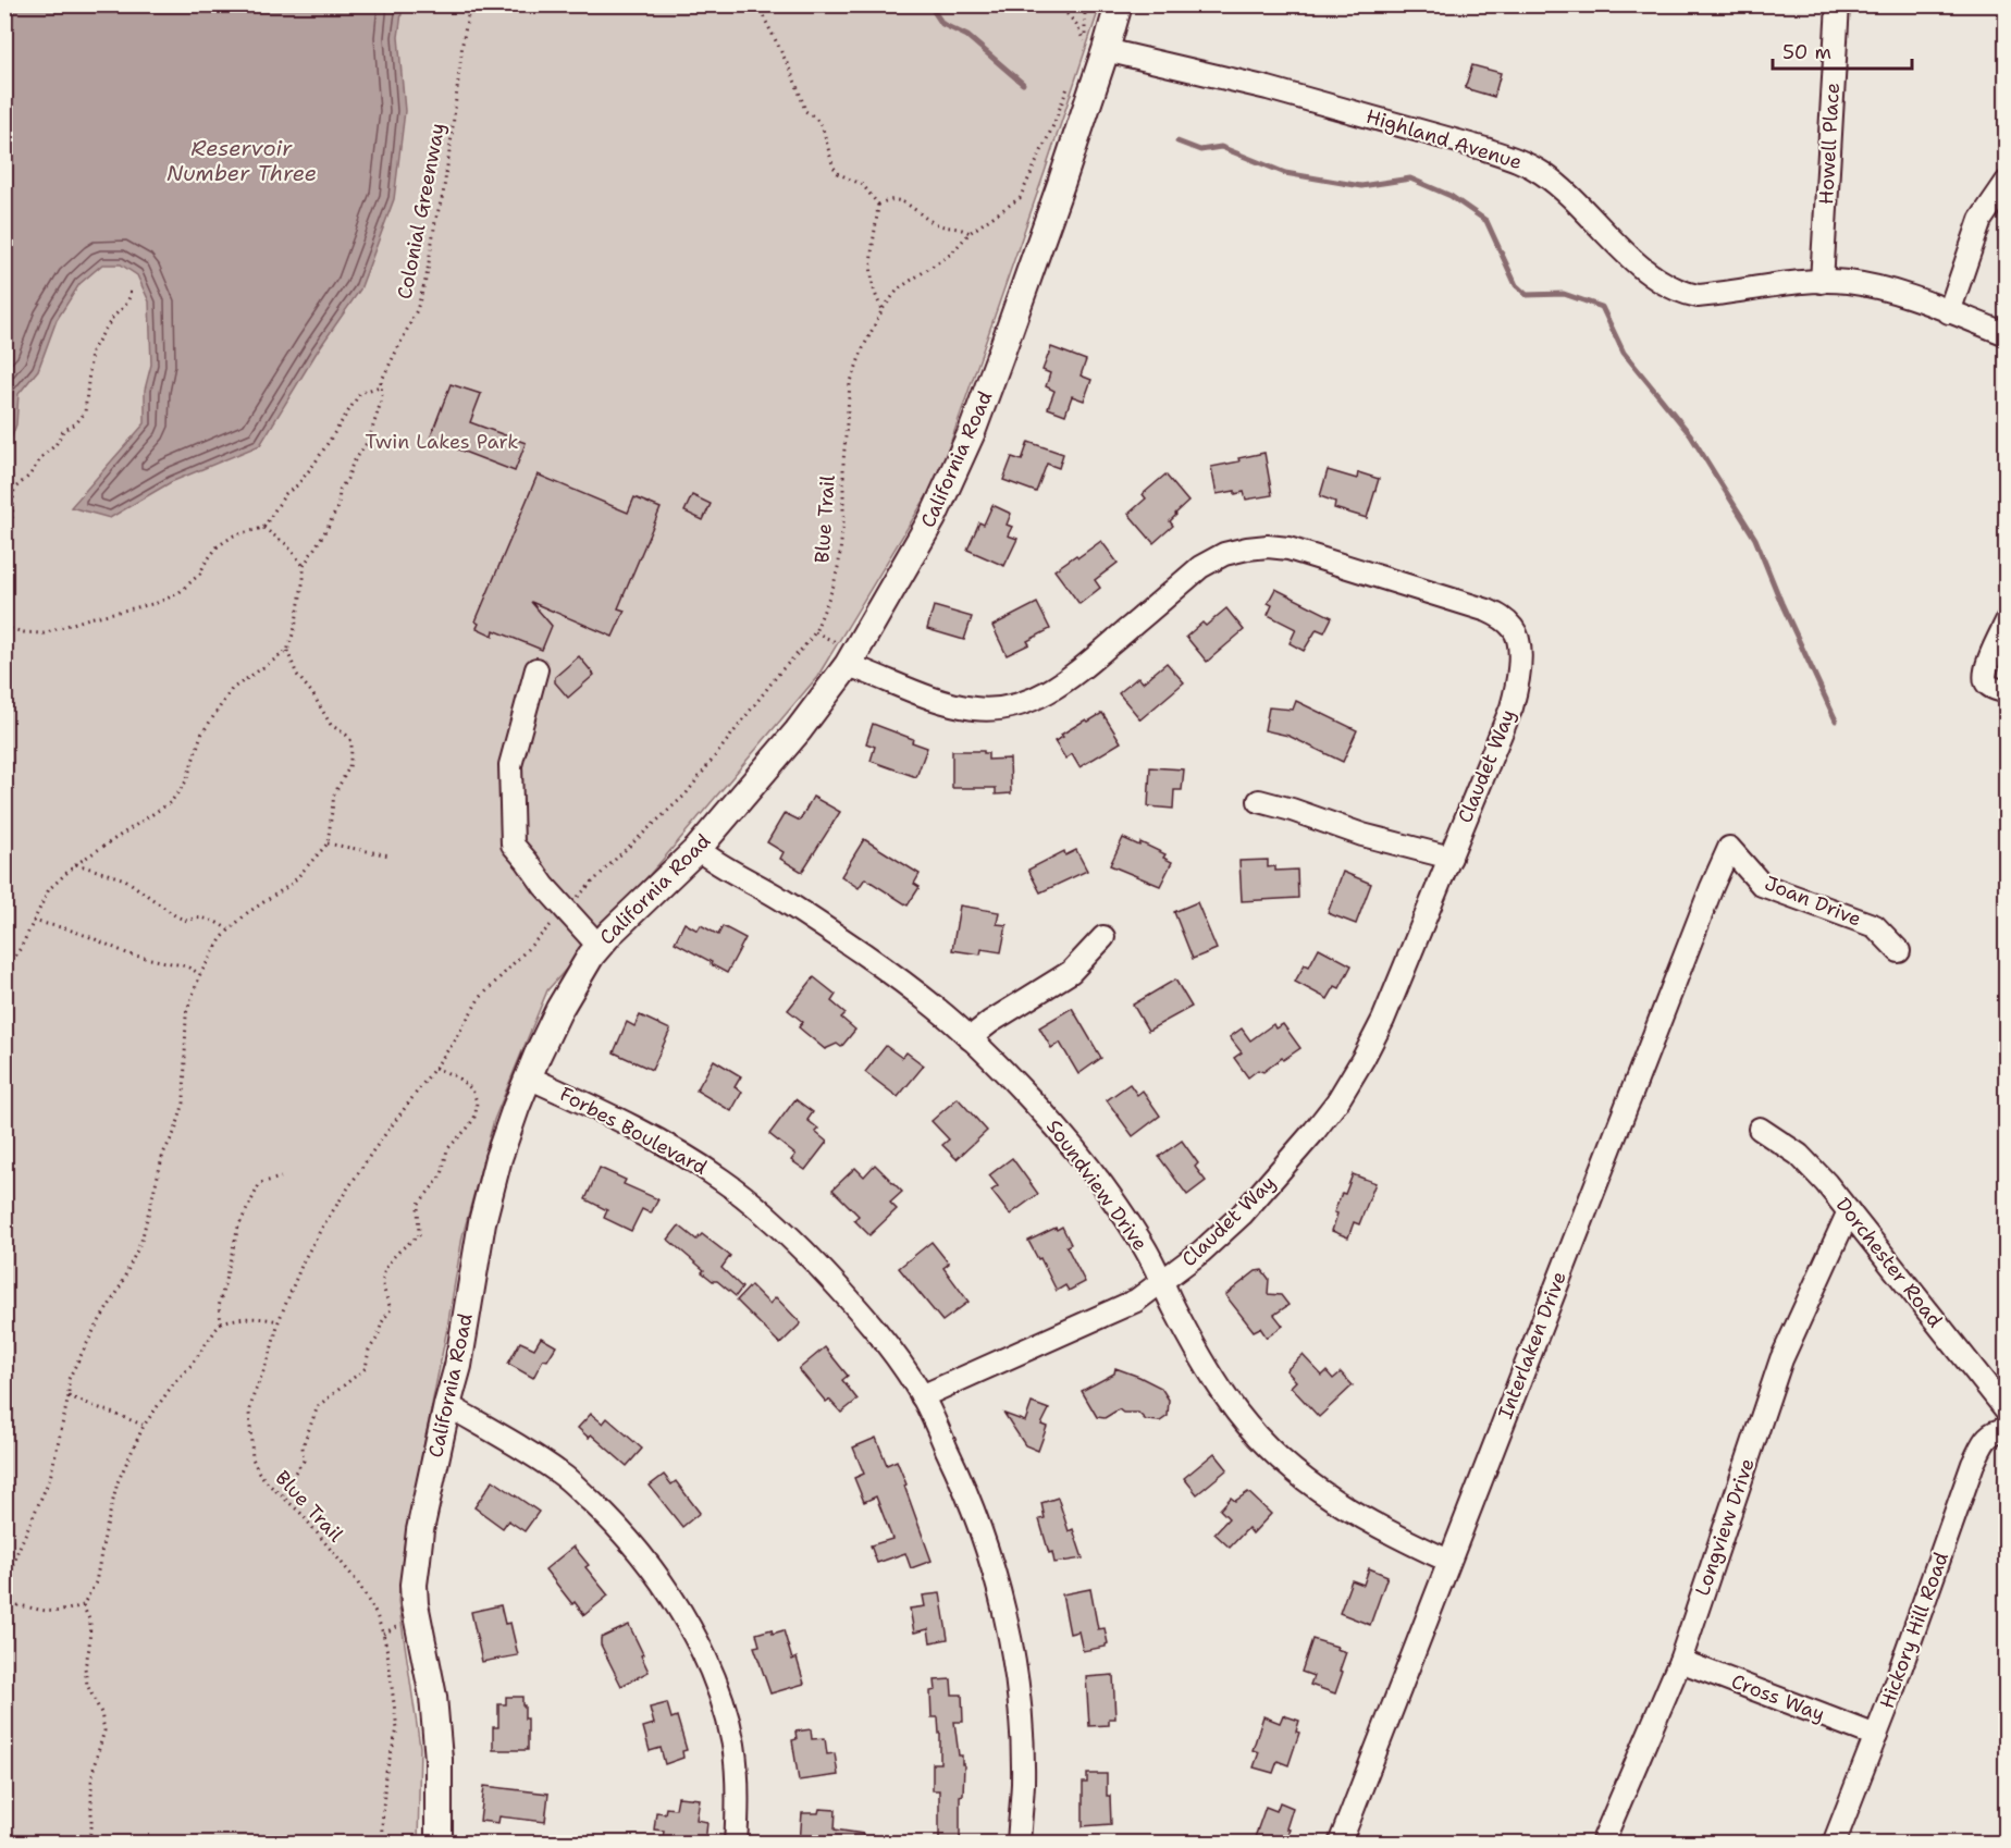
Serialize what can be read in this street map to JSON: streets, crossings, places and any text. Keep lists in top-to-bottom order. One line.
{"streets":{"main road":["California Road"],"street":["Highland Avenue","Howell Place","Claudet Way","Joan Drive","Forbes Boulevard","Soundview Drive","Dorchester Road","Interlaken Drive","Longview Drive","Hickory Hill Road","Cross Way"],"path":["Colonial Greenway","Blue Trail"]},"crossings":[["Highland Avenue","Howell Place"],["Highland Avenue","California Road"],["California Road","Claudet Way"],["California Road","Forbes Boulevard"],["California Road","Soundview Drive"],["Claudet Way","Forbes Boulevard"],["Claudet Way","Soundview Drive"],["Joan Drive","Interlaken Drive"],["Soundview Drive","Interlaken Drive"],["Dorchester Road","Longview Drive"],["Longview Drive","Cross Way"],["Hickory Hill Road","Cross Way"]],"water":["Reservoir Number Three"],"parks":["Twin Lakes Park"],"scale_bar":"50 m"}
